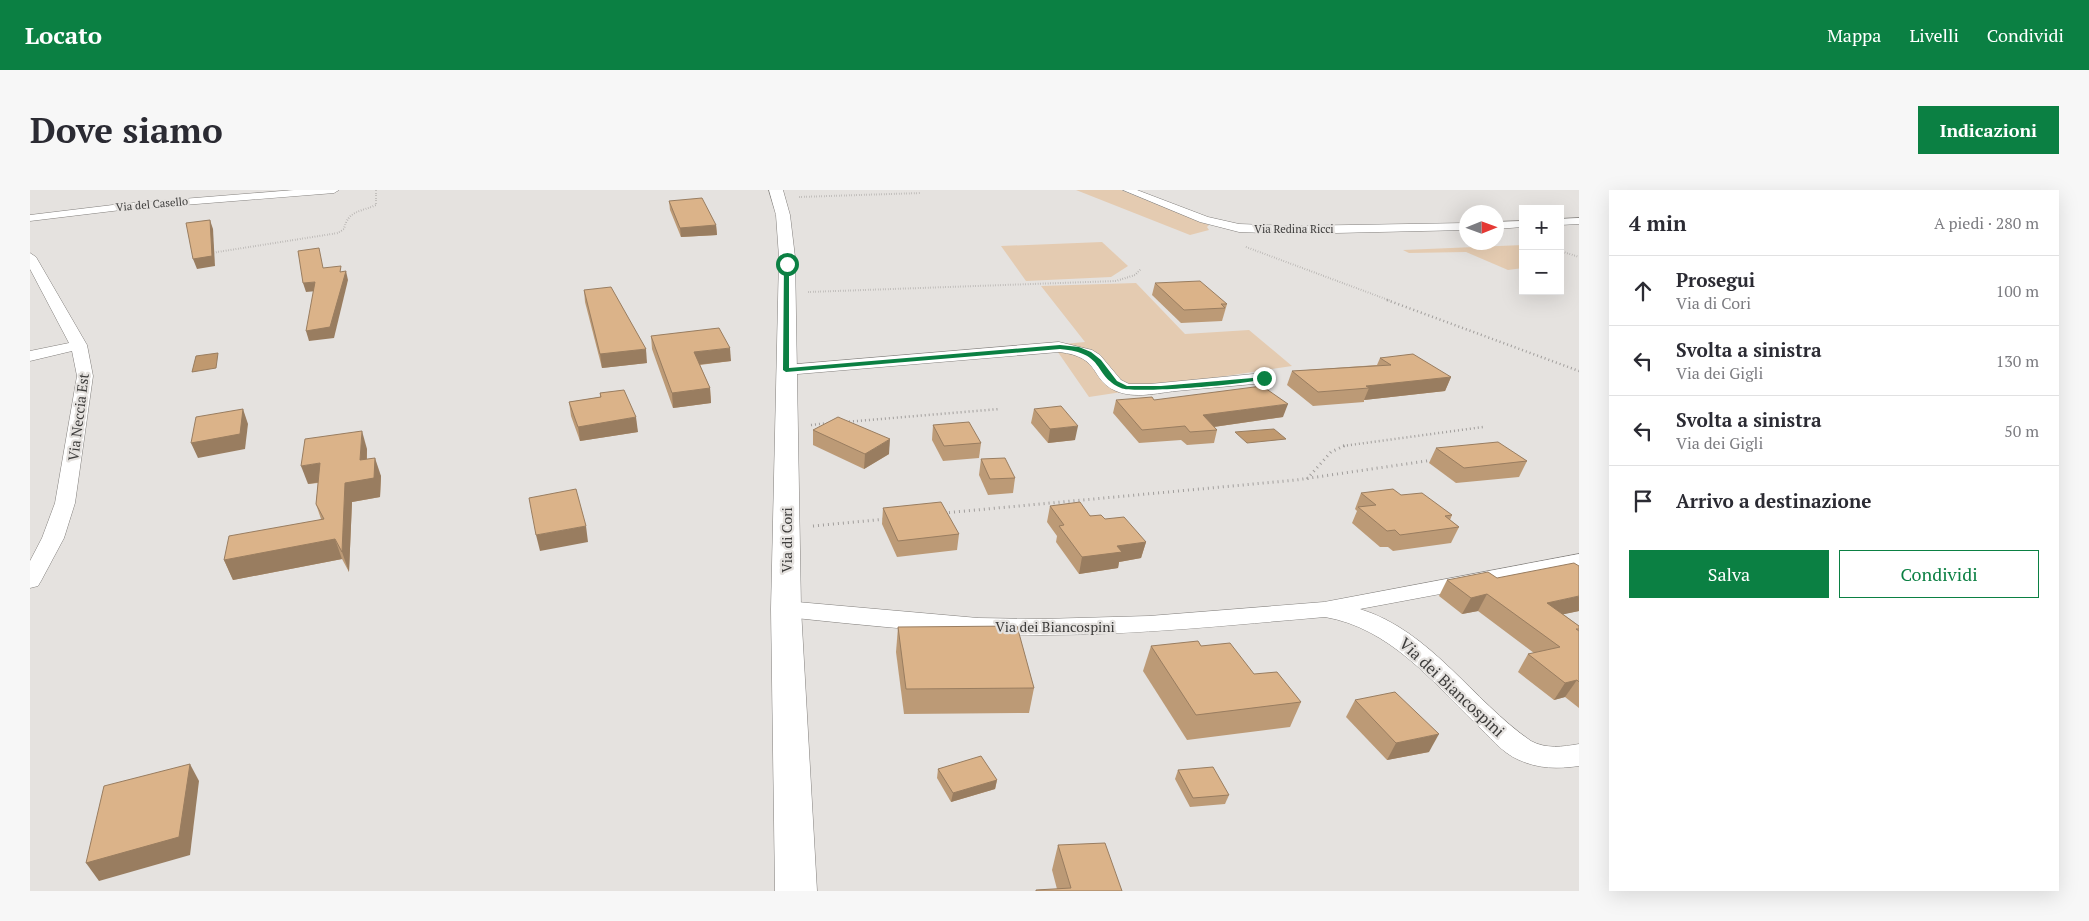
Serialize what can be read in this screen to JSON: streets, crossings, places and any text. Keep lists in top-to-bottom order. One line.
{"streets":{"main road":["Via di Cori"],"street":["Via del Casello","Via Redina Ricci","Via Neccia Est","Via dei Biancospini"]},"crossings":[["Via di Cori","Via dei Biancospini"]],"north":"right","page":{"header":"Locato","nav":["Mappa","Livelli","Condividi"],"buttons":["Indicazioni",["Salva","Condividi"]],"title":"Dove siamo","heading":["4 min","A piedi · 280 m"],"map_buttons":["+","−"],"list":[["Prosegui","Via di Cori","100 m"],["Svolta a sinistra","Via dei Gigli","130 m"],["Svolta a sinistra","Via dei Gigli","50 m"],"Arrivo a destinazione"]}}
